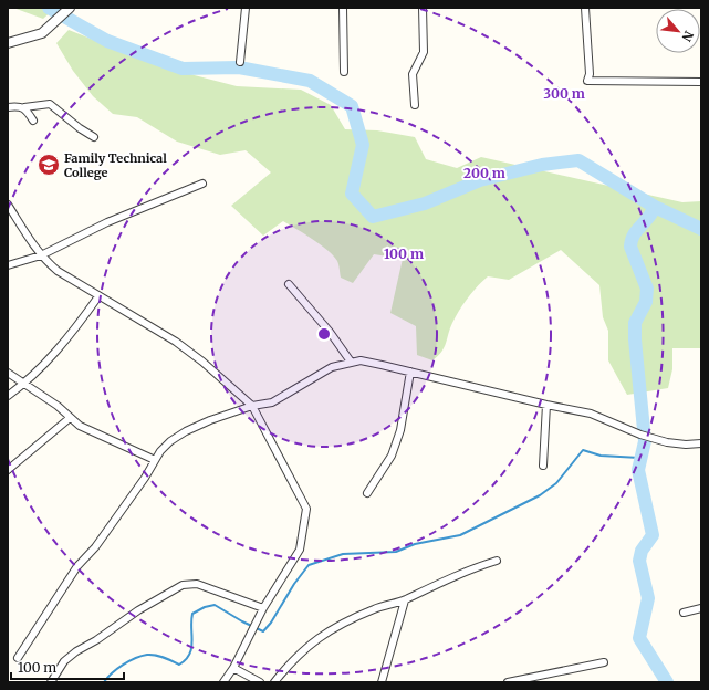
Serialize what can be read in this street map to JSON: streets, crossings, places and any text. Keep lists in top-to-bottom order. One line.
{"places":{"school or university":["Family Technical College"]},"scale_bar":"100 m","north":"bottom right","rings":["300 m","200 m","100 m"]}
